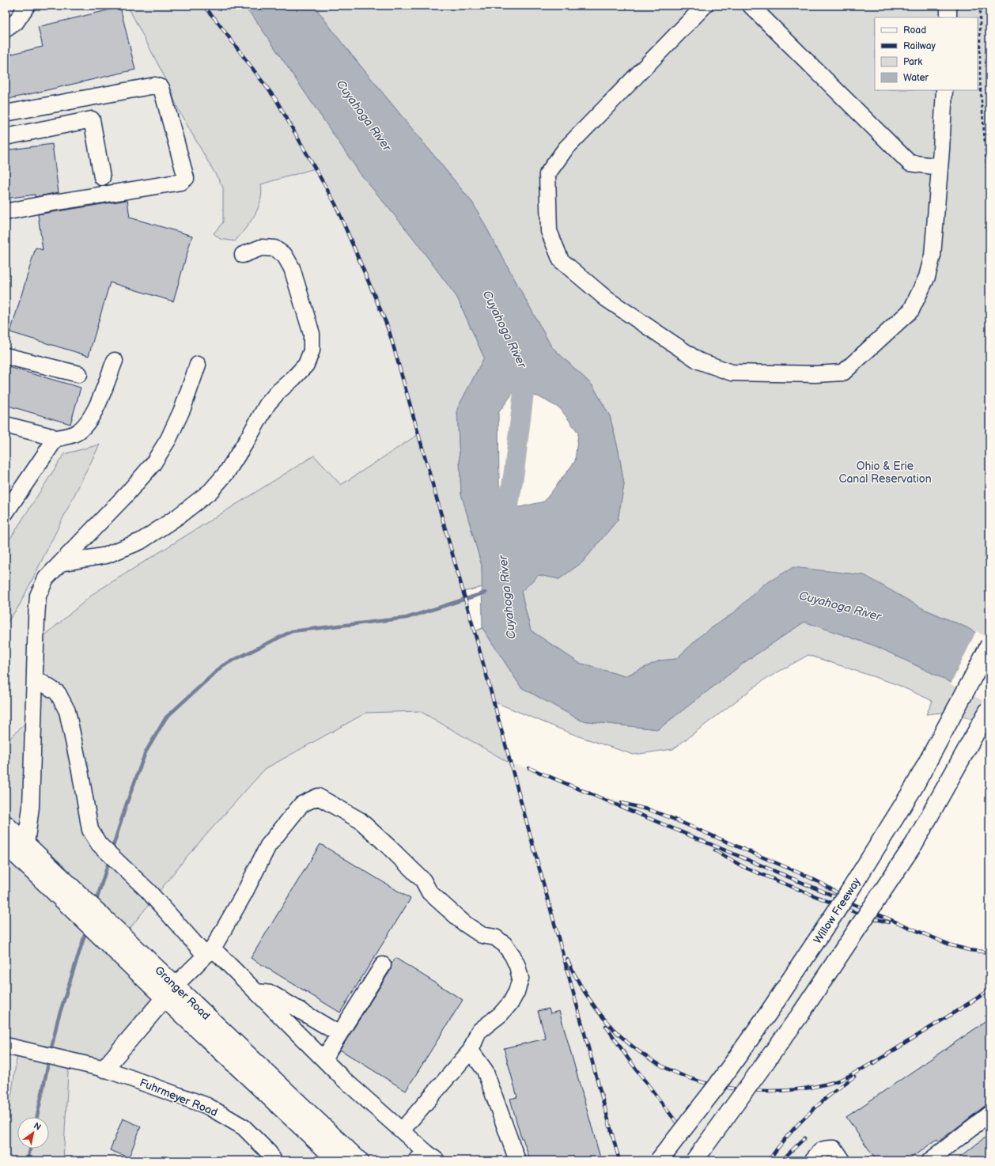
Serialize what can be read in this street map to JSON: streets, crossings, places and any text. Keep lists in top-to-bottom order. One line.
{"streets":{"main road":["Willow Freeway","Granger Road"],"street":["Fuhrmeyer Road"]},"water":["Cuyahoga River"],"parks":["Ohio & Erie Canal Reservation"],"legend":["Road","Railway","Park","Water"],"north":"top right"}
